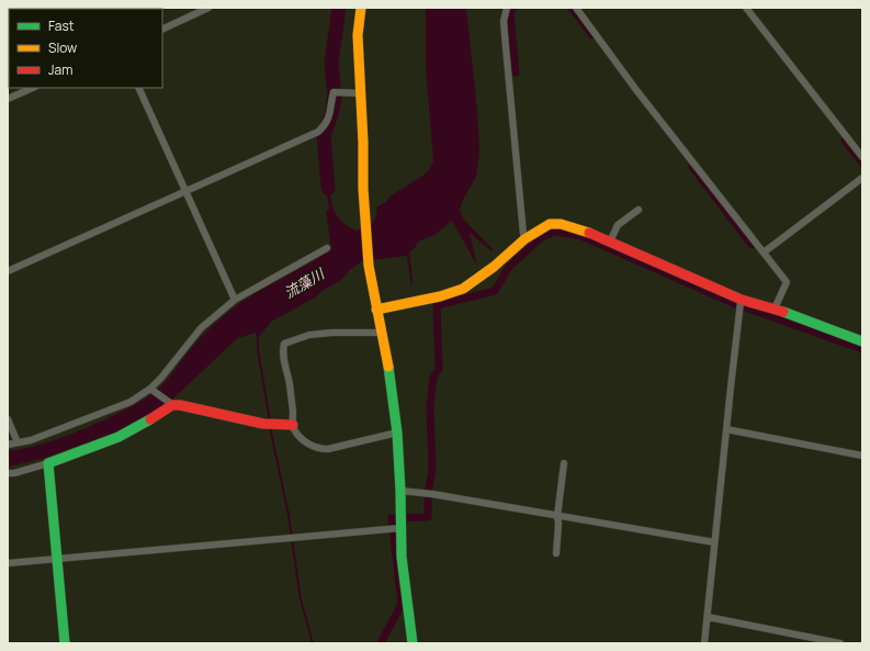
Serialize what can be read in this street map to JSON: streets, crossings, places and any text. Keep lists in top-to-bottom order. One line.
{"water":["流藻川"],"legend":["Fast","Slow","Jam"]}
